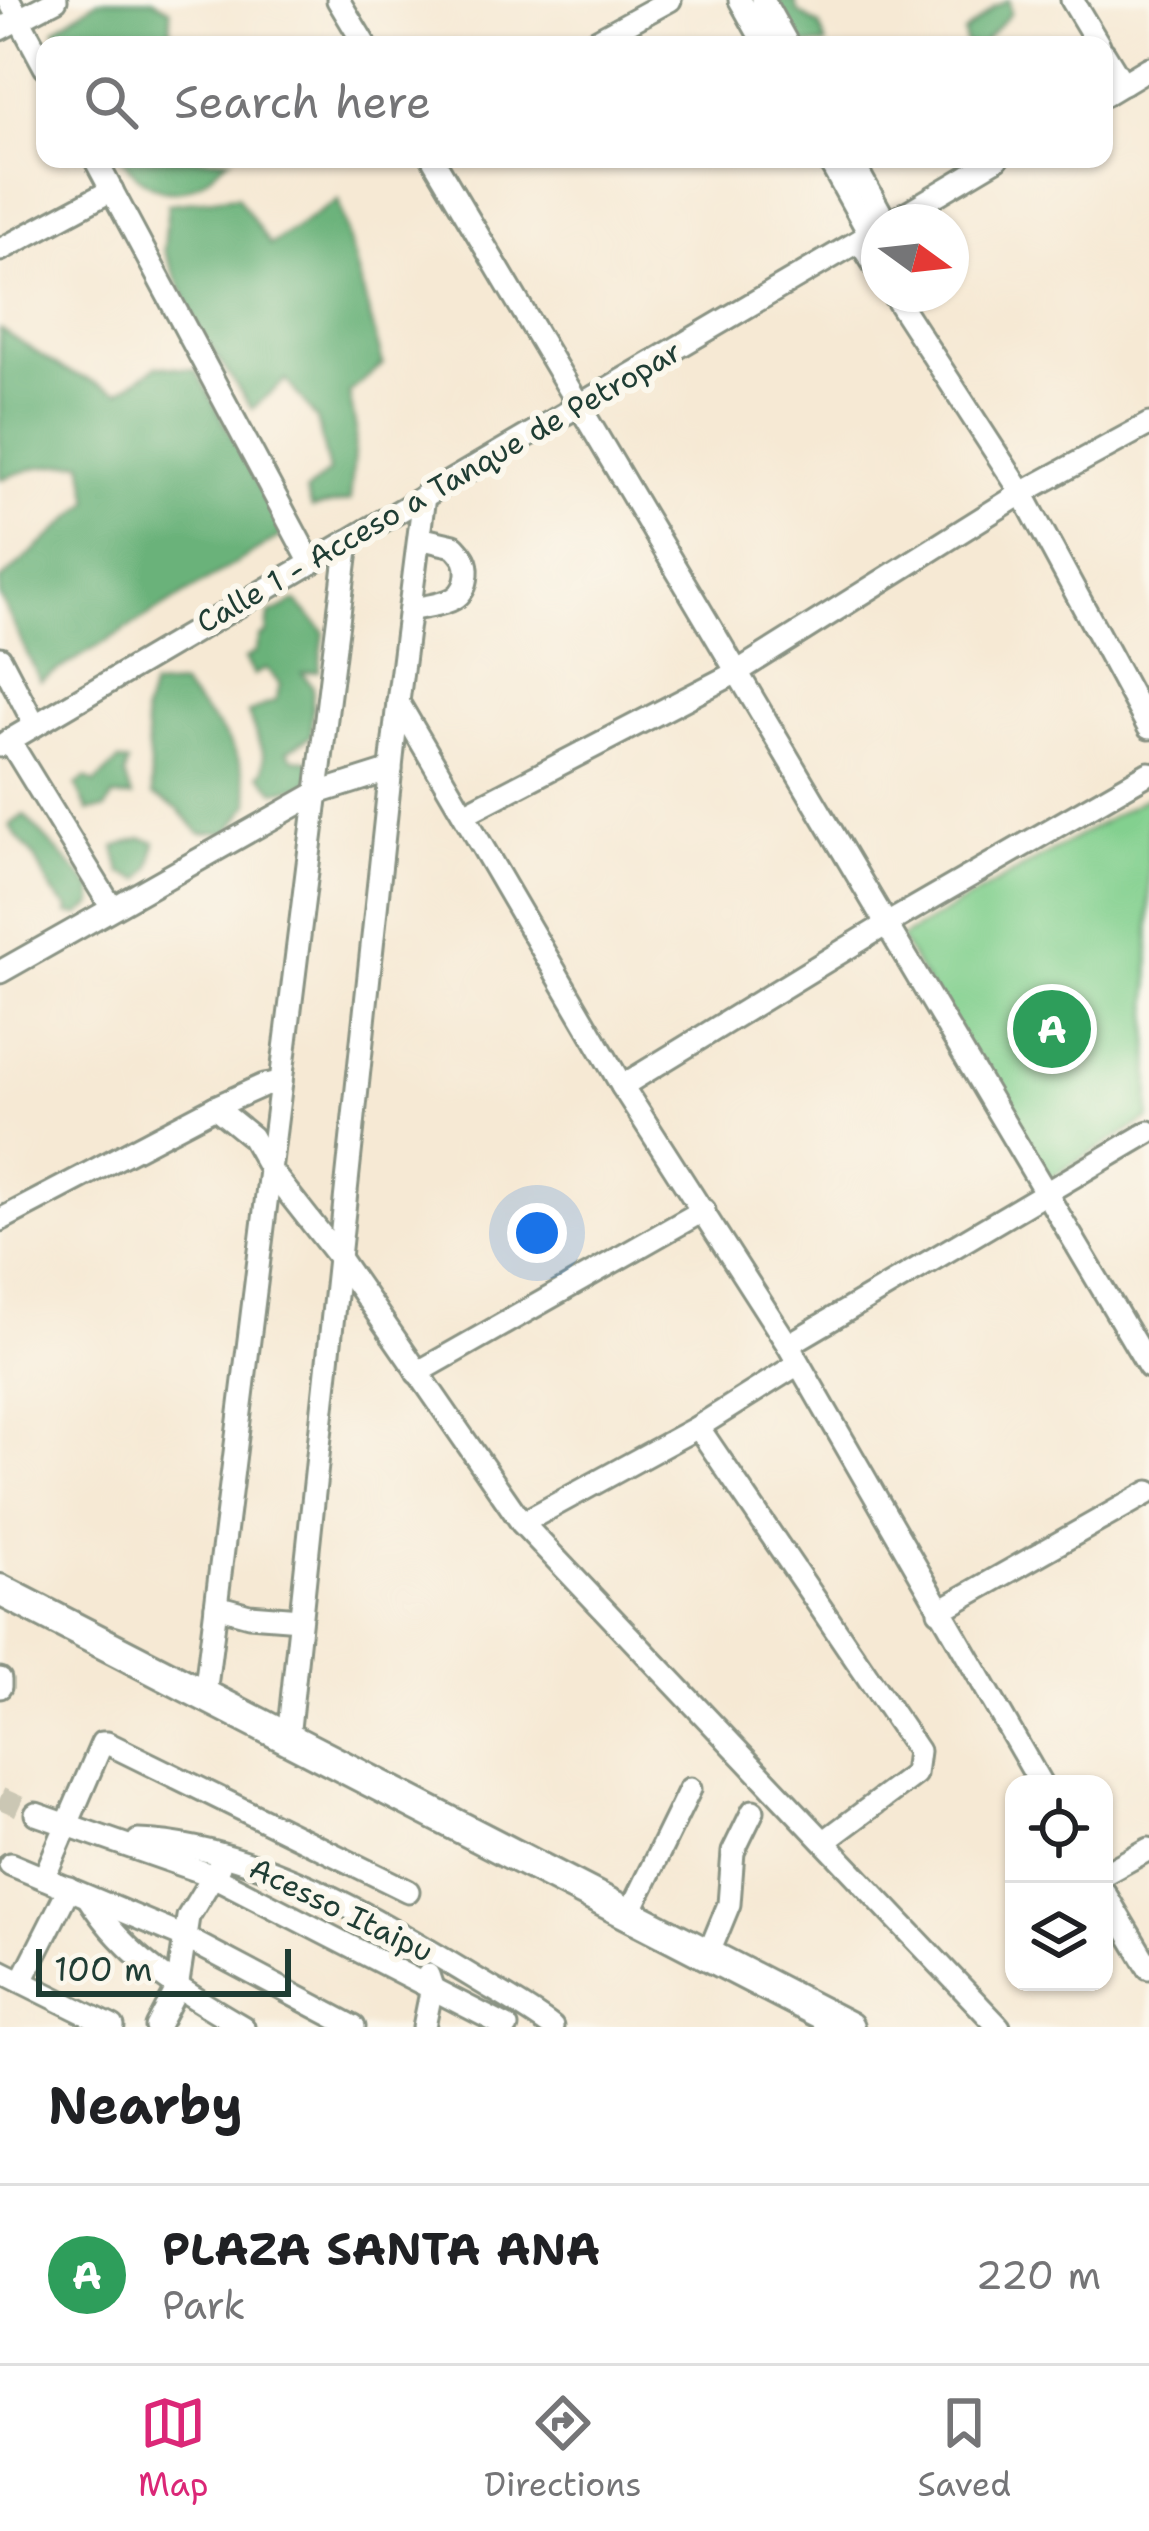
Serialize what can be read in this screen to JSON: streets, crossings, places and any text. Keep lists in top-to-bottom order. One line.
{"streets":{"street":["Calle 1 - Acceso a Tanque de Petropar","Acesso Itaipu"]},"scale_bar":"100 m","north":"right","page":{"search":"Search here","pins":"A","scale":"100 m","heading":"Nearby","list":[{"mark":"A","name":"PLAZA SANTA ANA","note":"Park","value":"220 m"}],"nav":["Map","Directions","Saved"]}}
